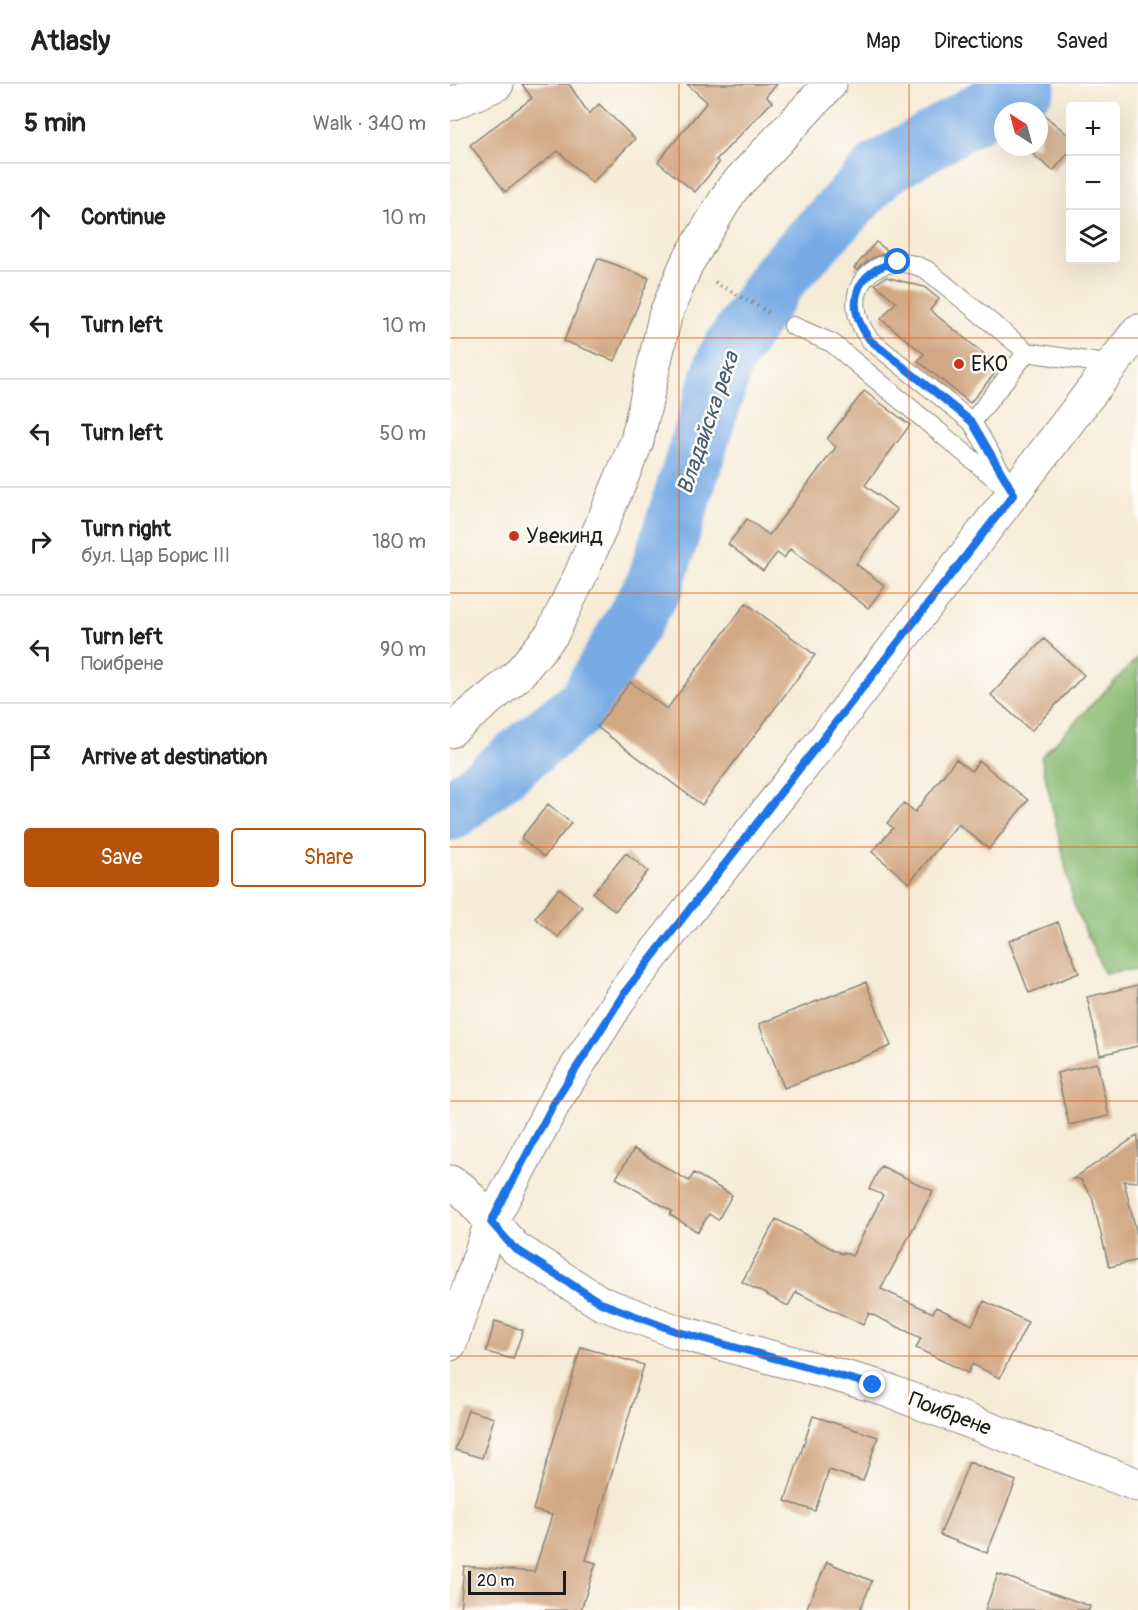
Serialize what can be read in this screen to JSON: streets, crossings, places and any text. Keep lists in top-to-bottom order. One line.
{"streets":{"street":["Поибрене"]},"water":["Владайска река"],"places":["EKO","Увекинд"],"scale_bar":"20 m","north":"top left","page":{"header":"Atlasly","nav":["Map","Directions","Saved"],"heading":["5 min","Walk · 340 m"],"map_buttons":["+","−"],"list":[["Continue","10 m"],["Turn left","10 m"],["Turn left","50 m"],["Turn right","бул. Цар Борис III","180 m"],["Turn left","Поибрене","90 m"],"Arrive at destination"],"buttons":["Save","Share"],"scale":"20 m"}}
